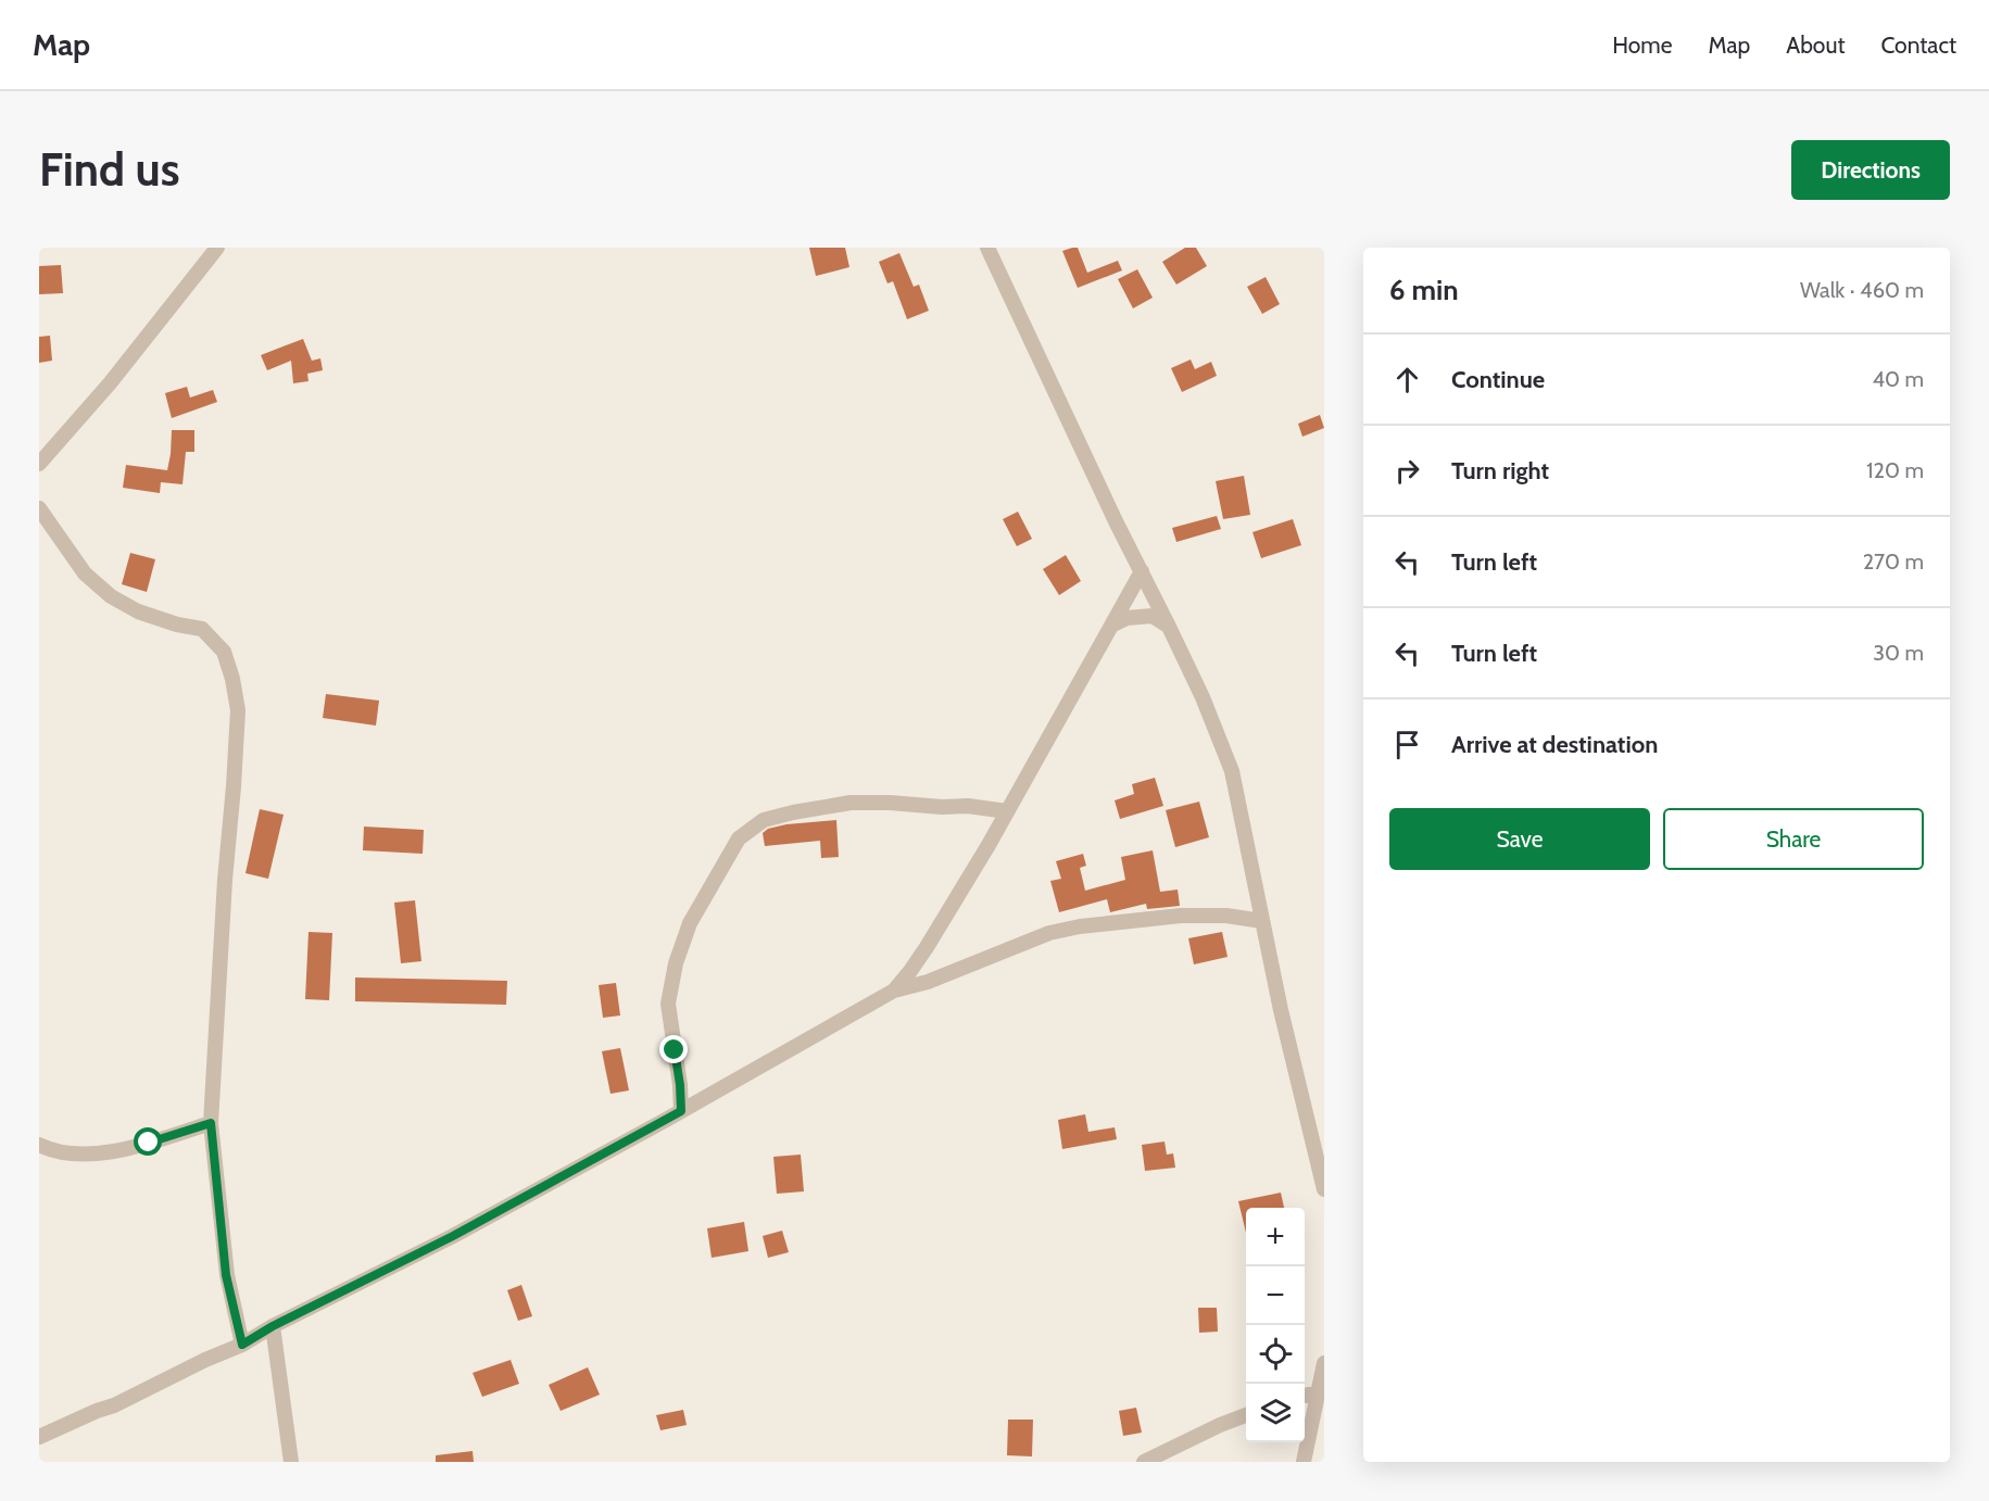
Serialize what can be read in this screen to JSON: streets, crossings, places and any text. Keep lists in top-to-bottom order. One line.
{"page":{"header":"Map","nav":["Home","Map","About","Contact"],"buttons":["Directions",["Save","Share"]],"title":"Find us","heading":["6 min","Walk · 460 m"],"list":[["Continue","40 m"],["Turn right","120 m"],["Turn left","270 m"],["Turn left","30 m"],"Arrive at destination"],"map_buttons":["+","−"]}}
